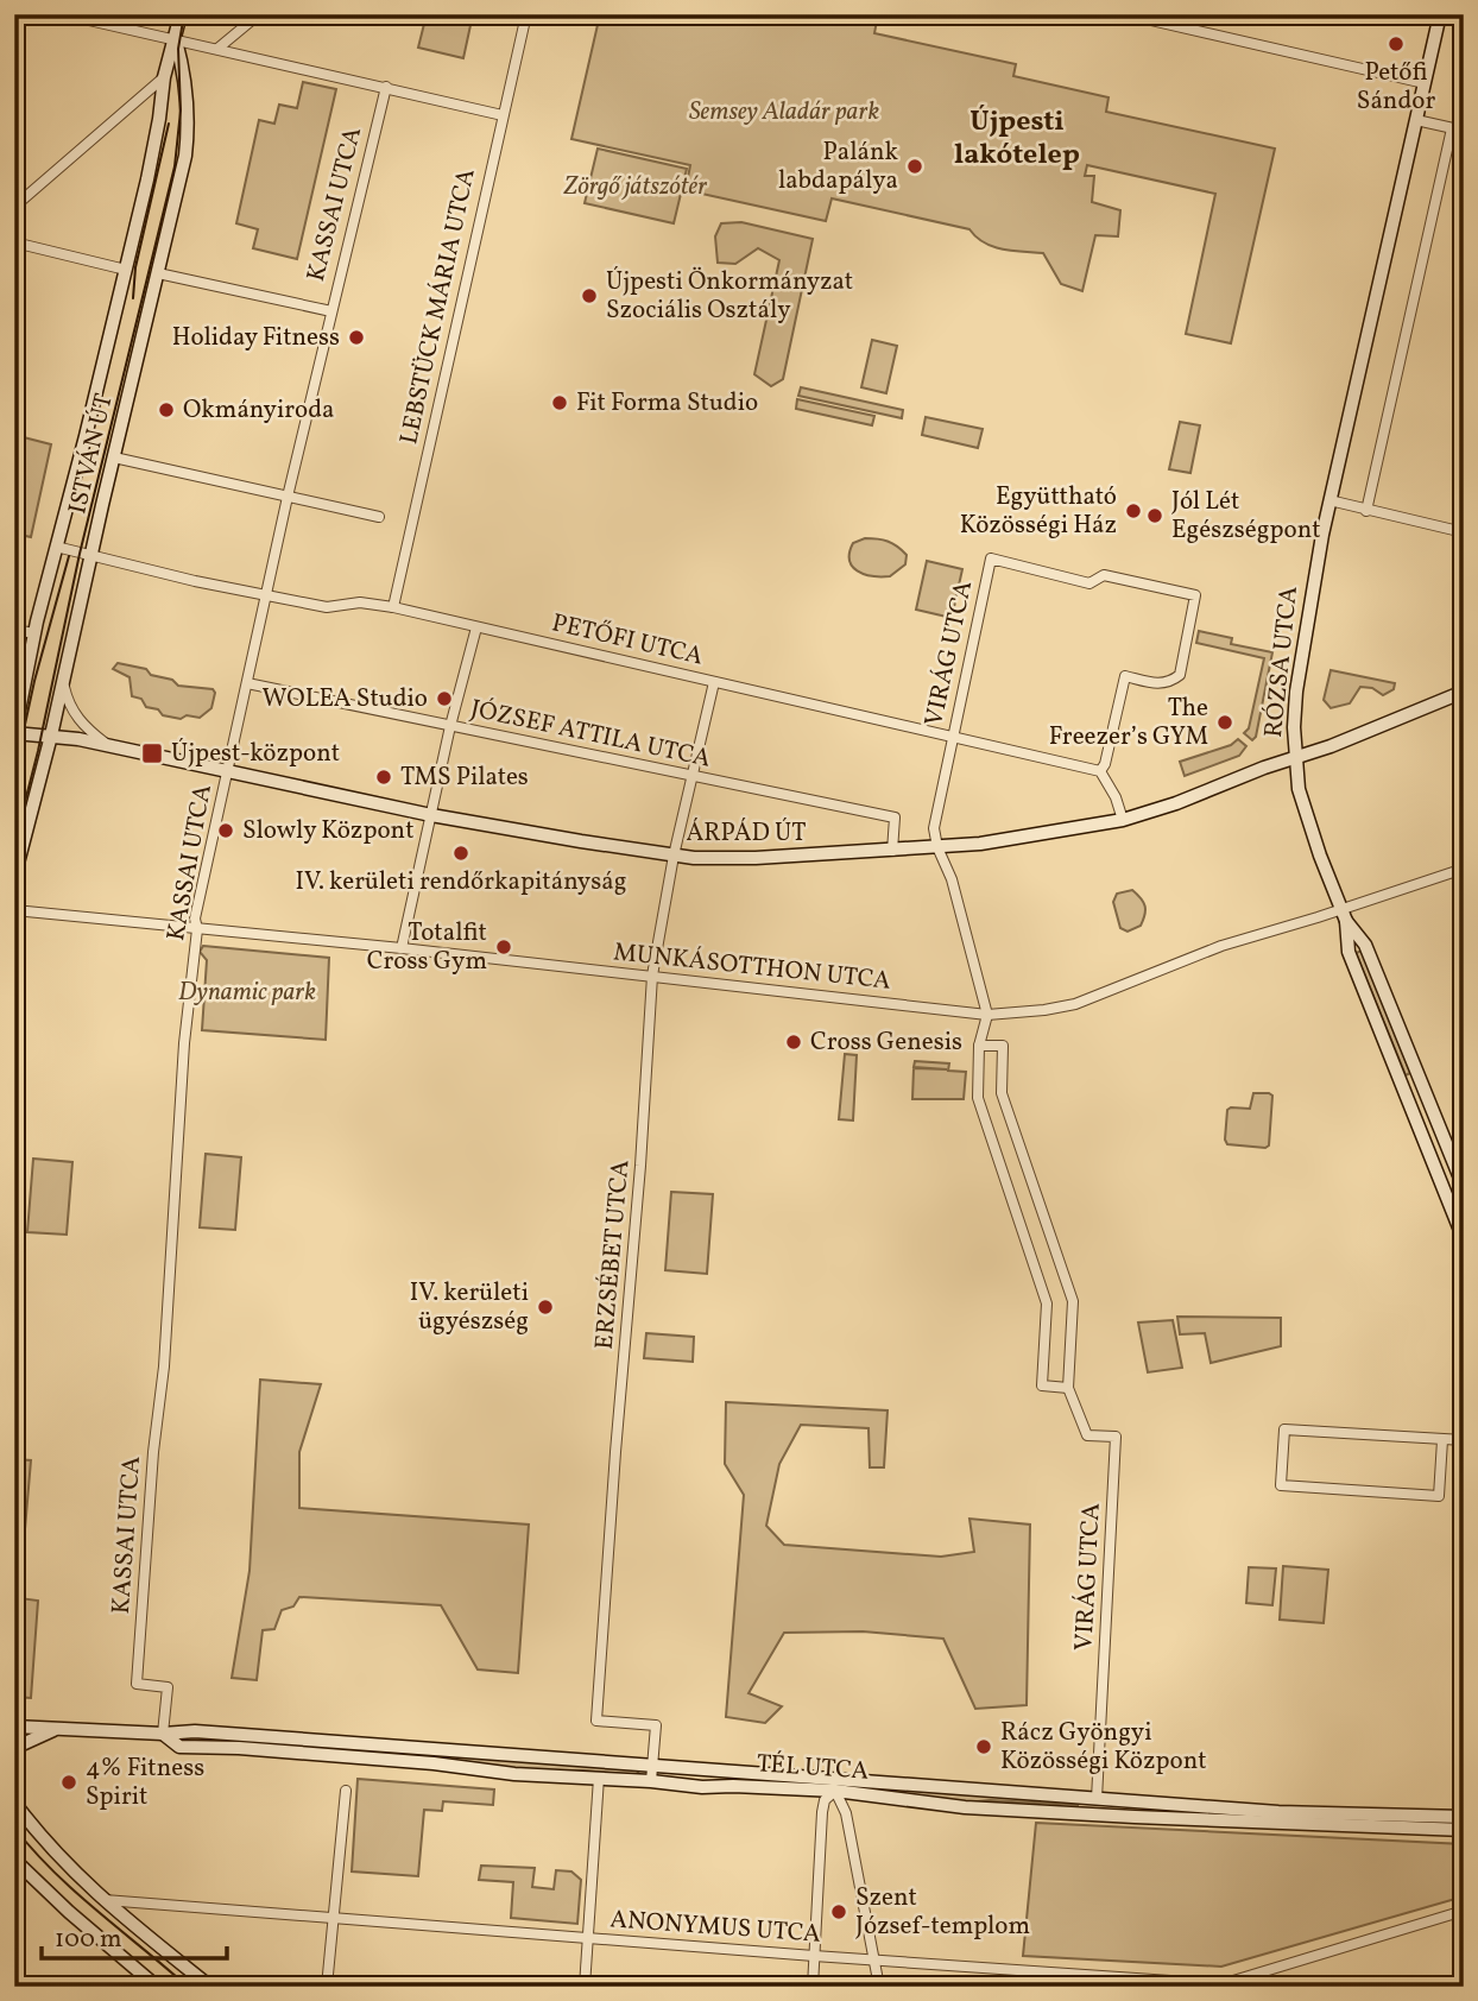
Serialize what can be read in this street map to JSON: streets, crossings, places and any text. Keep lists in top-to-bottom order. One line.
{"streets":{"street":["KASSAI UTCA","LEBSTÜCK MÁRIA UTCA","ISTVÁN ÚT","PETŐFI UTCA","VIRÁG UTCA","RÓZSA UTCA","JÓZSEF ATTILA UTCA","ÁRPÁD ÚT","MUNKÁSOTTHON UTCA","ERZSÉBET UTCA","TÉL UTCA","ANONYMUS UTCA"]},"crossings":[["KASSAI UTCA","PETŐFI UTCA"],["KASSAI UTCA","JÓZSEF ATTILA UTCA"],["KASSAI UTCA","ÁRPÁD ÚT"],["KASSAI UTCA","MUNKÁSOTTHON UTCA"],["KASSAI UTCA","TÉL UTCA"],["LEBSTÜCK MÁRIA UTCA","PETŐFI UTCA"],["ISTVÁN ÚT","PETŐFI UTCA"],["ISTVÁN ÚT","ÁRPÁD ÚT"],["PETŐFI UTCA","VIRÁG UTCA"],["PETŐFI UTCA","ERZSÉBET UTCA"],["VIRÁG UTCA","ÁRPÁD ÚT"],["VIRÁG UTCA","MUNKÁSOTTHON UTCA"],["VIRÁG UTCA","TÉL UTCA"],["RÓZSA UTCA","ÁRPÁD ÚT"],["RÓZSA UTCA","MUNKÁSOTTHON UTCA"],["JÓZSEF ATTILA UTCA","ÁRPÁD ÚT"],["JÓZSEF ATTILA UTCA","ERZSÉBET UTCA"],["ÁRPÁD ÚT","ERZSÉBET UTCA"],["MUNKÁSOTTHON UTCA","ERZSÉBET UTCA"],["ERZSÉBET UTCA","TÉL UTCA"]],"districts":["Újpesti lakótelep"],"parks":["Semsey Aladár park","Zörgő játszótér","Dynamic park"],"places":{"other":["Petőfi Sándor","Palánk labdapálya","Újpesti Önkormányzat Szociális Osztály","Holiday Fitness","Fit Forma Studio","Okmányiroda","Együttható Közösségi Ház","Jól Lét Egészségpont","WOLEA Studio","The Freezer’s GYM","TMS Pilates","Slowly Központ","IV. kerületi rendőrkapitányság","Totalfit Cross Gym","Cross Genesis","IV. kerületi ügyészség","Rácz Gyöngyi Közösségi Központ","4% Fitness Spirit","Szent József-templom"],"transit":["Újpest-központ"]},"scale_bar":"100 m"}
